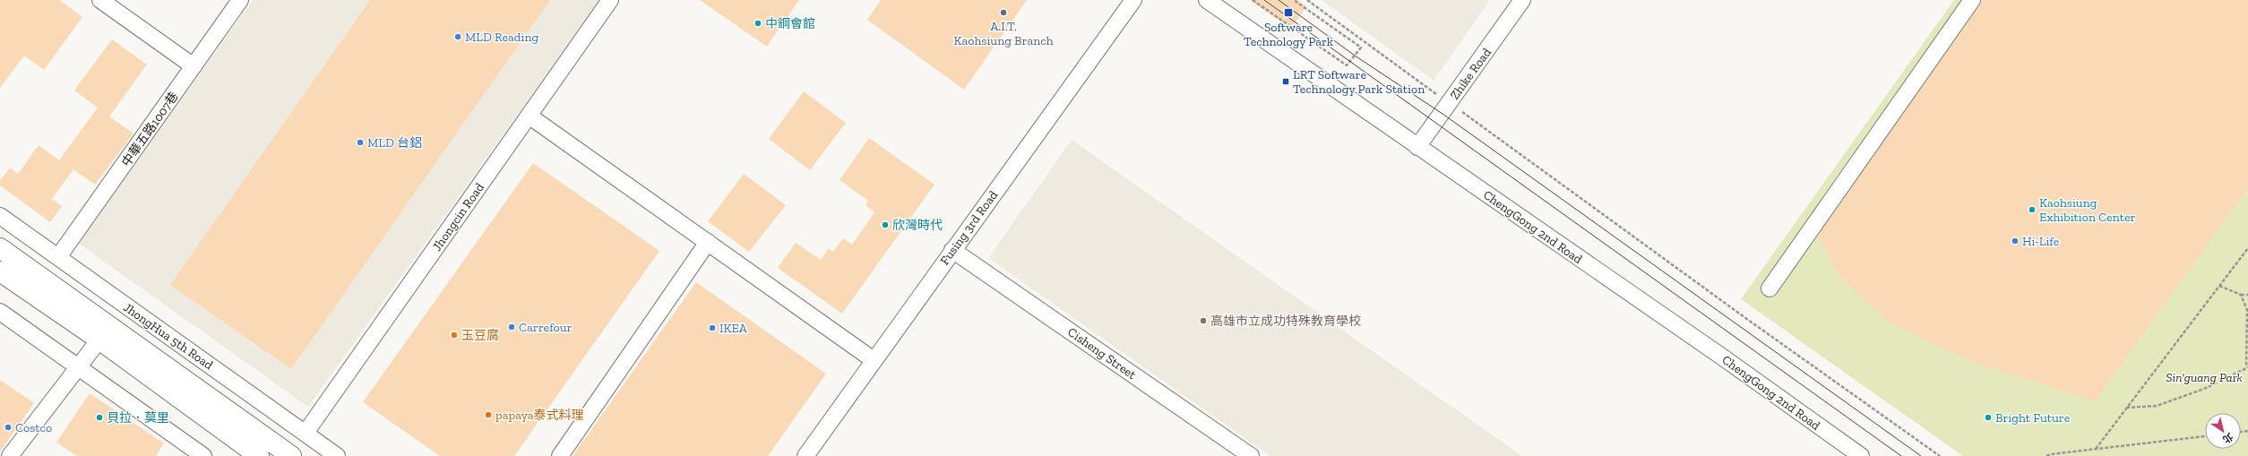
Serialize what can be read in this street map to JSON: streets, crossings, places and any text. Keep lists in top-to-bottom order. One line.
{"streets":{"main road":["JhongHua 5th Road"],"street":["Zhike Road","中華五路1007巷","Jhongcin Road","ChengGong 2nd Road","Fusing 3rd Road","Cisheng Street"]},"crossings":[["Zhike Road","ChengGong 2nd Road"],["中華五路1007巷","JhongHua 5th Road"],["Jhongcin Road","JhongHua 5th Road"],["Fusing 3rd Road","Cisheng Street"]],"parks":["Sin'guang Park"],"places":{"other":["A.I.T. Kaohsiung Branch","中鋼會館","MLD Reading","MLD 台鋁","Kaohsiung Exhibition Center","欣灣時代","Hi-Life","高雄市立成功特殊教育學校","Carrefour","IKEA","玉豆腐","papaya泰式料理","貝拉．莫里","Bright Future","Costco"],"transit":["Software Technology Park","LRT Software Technology Park Station"]},"north":"bottom right"}
